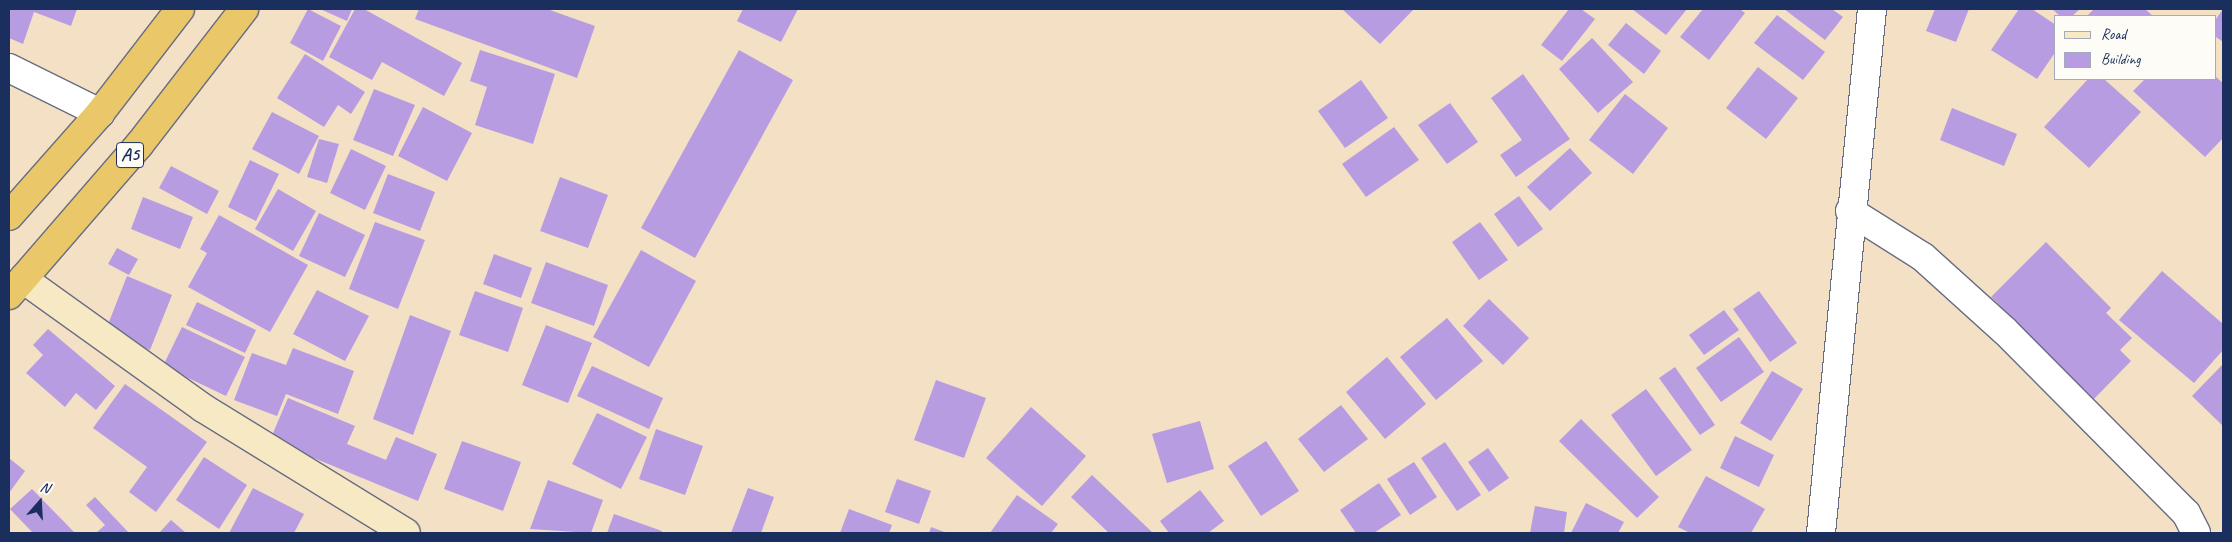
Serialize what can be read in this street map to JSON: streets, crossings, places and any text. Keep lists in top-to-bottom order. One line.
{"streets":{"highway":["A5"]},"legend":["Road","Building"],"north":"top"}
